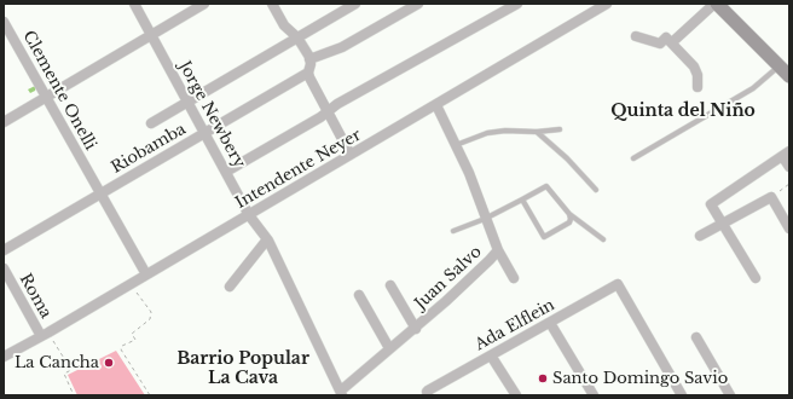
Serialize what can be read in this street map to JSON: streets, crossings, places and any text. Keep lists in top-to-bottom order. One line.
{"streets":{"street":["Clemente Onelli","Jorge Newbery","Riobamba","Intendente Neyer","Juan Salvo","Roma","Ada Elflein"]},"crossings":[["Clemente Onelli","Riobamba"],["Clemente Onelli","Intendente Neyer"],["Jorge Newbery","Riobamba"],["Jorge Newbery","Intendente Neyer"],["Jorge Newbery","Juan Salvo"],["Intendente Neyer","Juan Salvo"],["Intendente Neyer","Roma"]],"districts":["Quinta del Niño","Barrio Popular La Cava"],"places":["La Cancha","Santo Domingo Savio"]}
